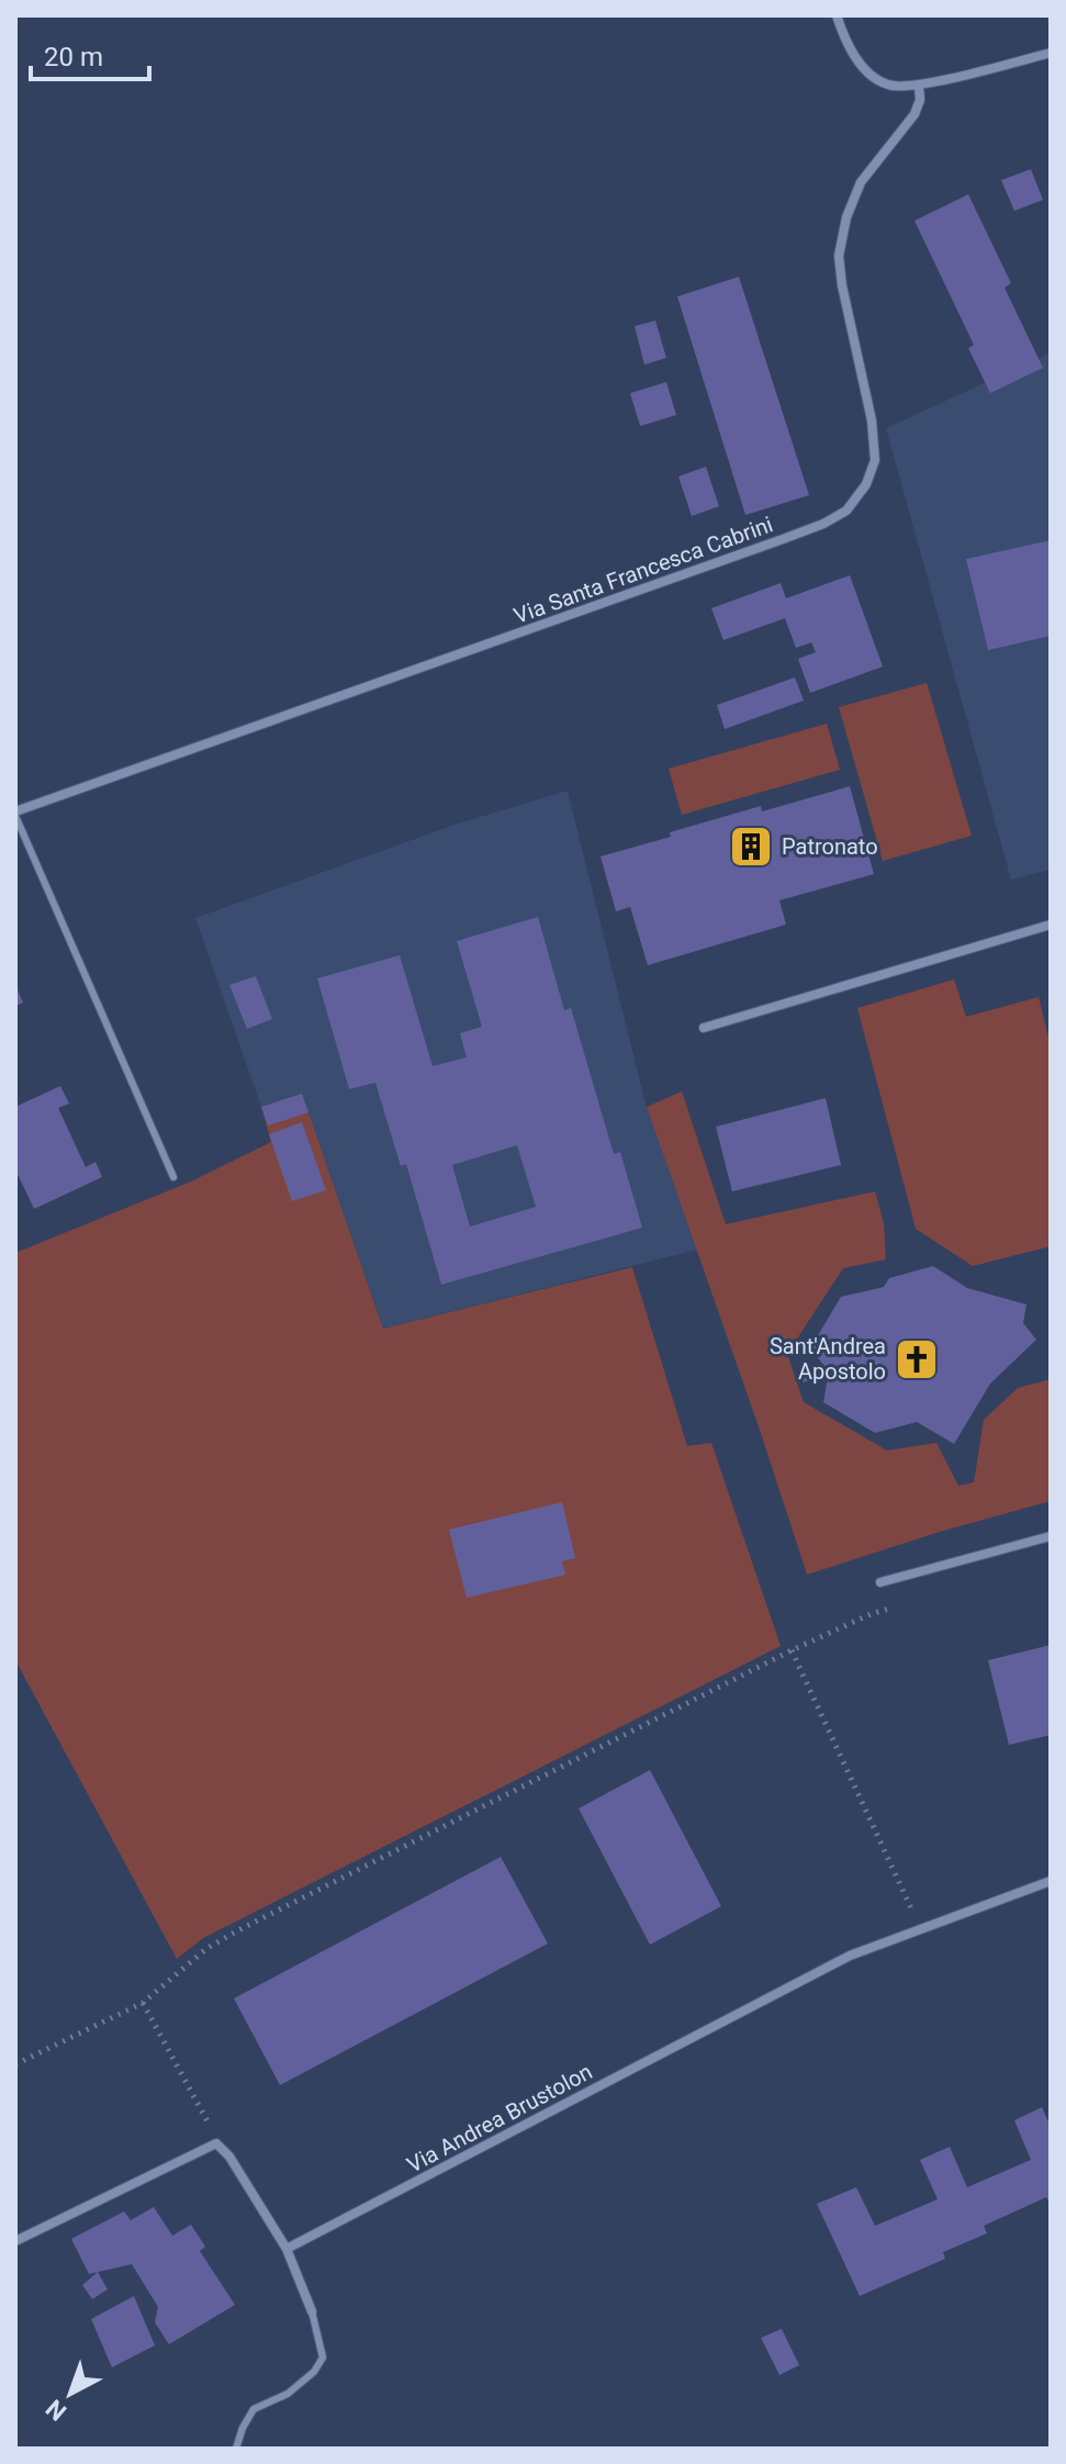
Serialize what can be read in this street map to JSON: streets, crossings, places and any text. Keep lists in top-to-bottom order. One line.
{"streets":{"street":["Via Santa Francesca Cabrini","Via Andrea Brustolon"]},"places":{"building":["Patronato"],"church":["Sant'Andrea Apostolo"]},"scale_bar":"20 m","north":"bottom left"}
